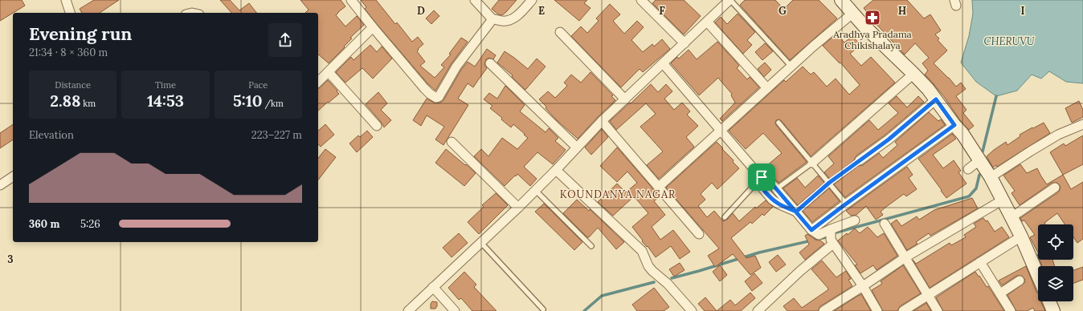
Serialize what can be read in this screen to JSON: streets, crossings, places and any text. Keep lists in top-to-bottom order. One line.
{"districts":["KOUNDANYA NAGAR"],"water":["CHERUVU"],"places":{"pharmacy":["Aradhya Pradama Chikishalaya"]},"page":{"heading":["Evening run","21:34 · 8 × 360 m"],"stats":[["Distance","2.88 km"],["Time","14:53"],["Pace","5:10 /km"]],"chart":["Elevation","223–227 m"],"list":[{"name":"360 m","note":"5:26"}]},"grid":{"columns":["D","E","F","G","H","I"],"rows":["3"]}}
